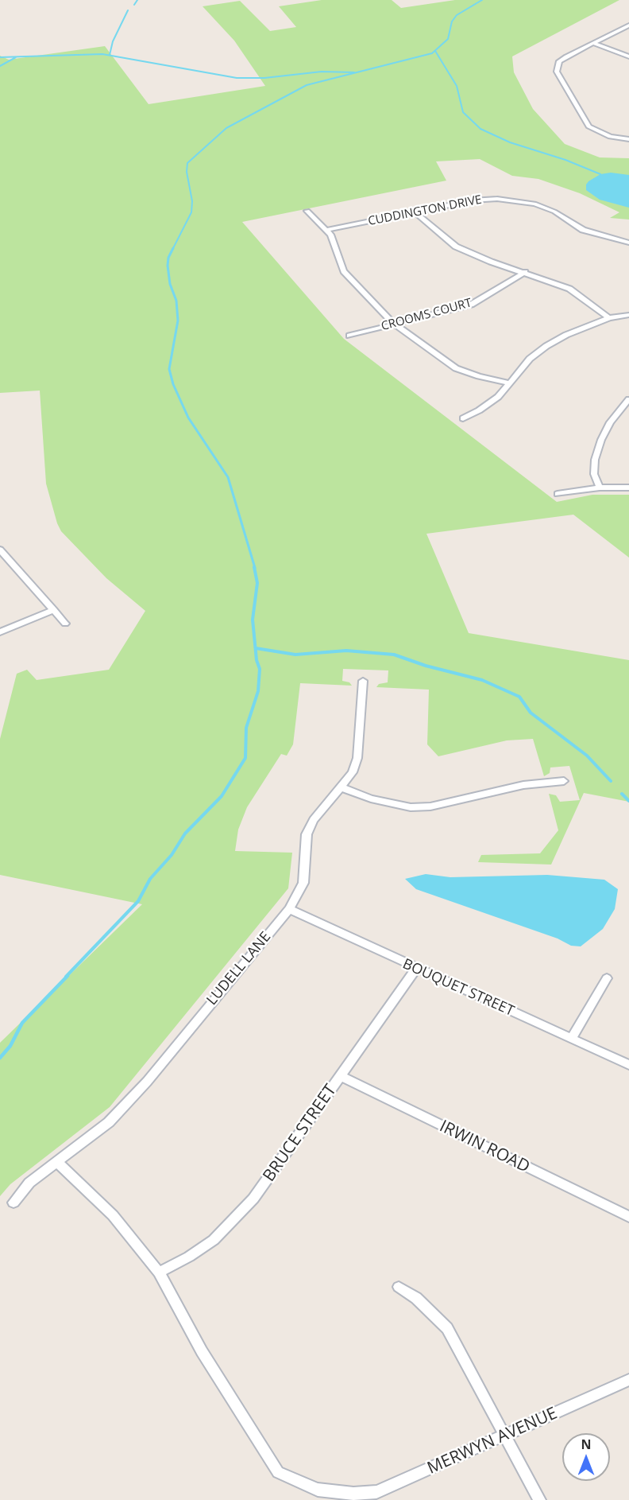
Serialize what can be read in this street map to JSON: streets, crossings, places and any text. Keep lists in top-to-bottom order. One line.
{"streets":{"street":["CUDDINGTON DRIVE","CROOMS COURT","LUDELL LANE","BOUQUET STREET","BRUCE STREET","IRWIN ROAD","MERWYN AVENUE"]},"crossings":[["LUDELL LANE","BOUQUET STREET"],["LUDELL LANE","MERWYN AVENUE"],["BOUQUET STREET","BRUCE STREET"],["BRUCE STREET","IRWIN ROAD"],["BRUCE STREET","MERWYN AVENUE"]],"north":"top"}
